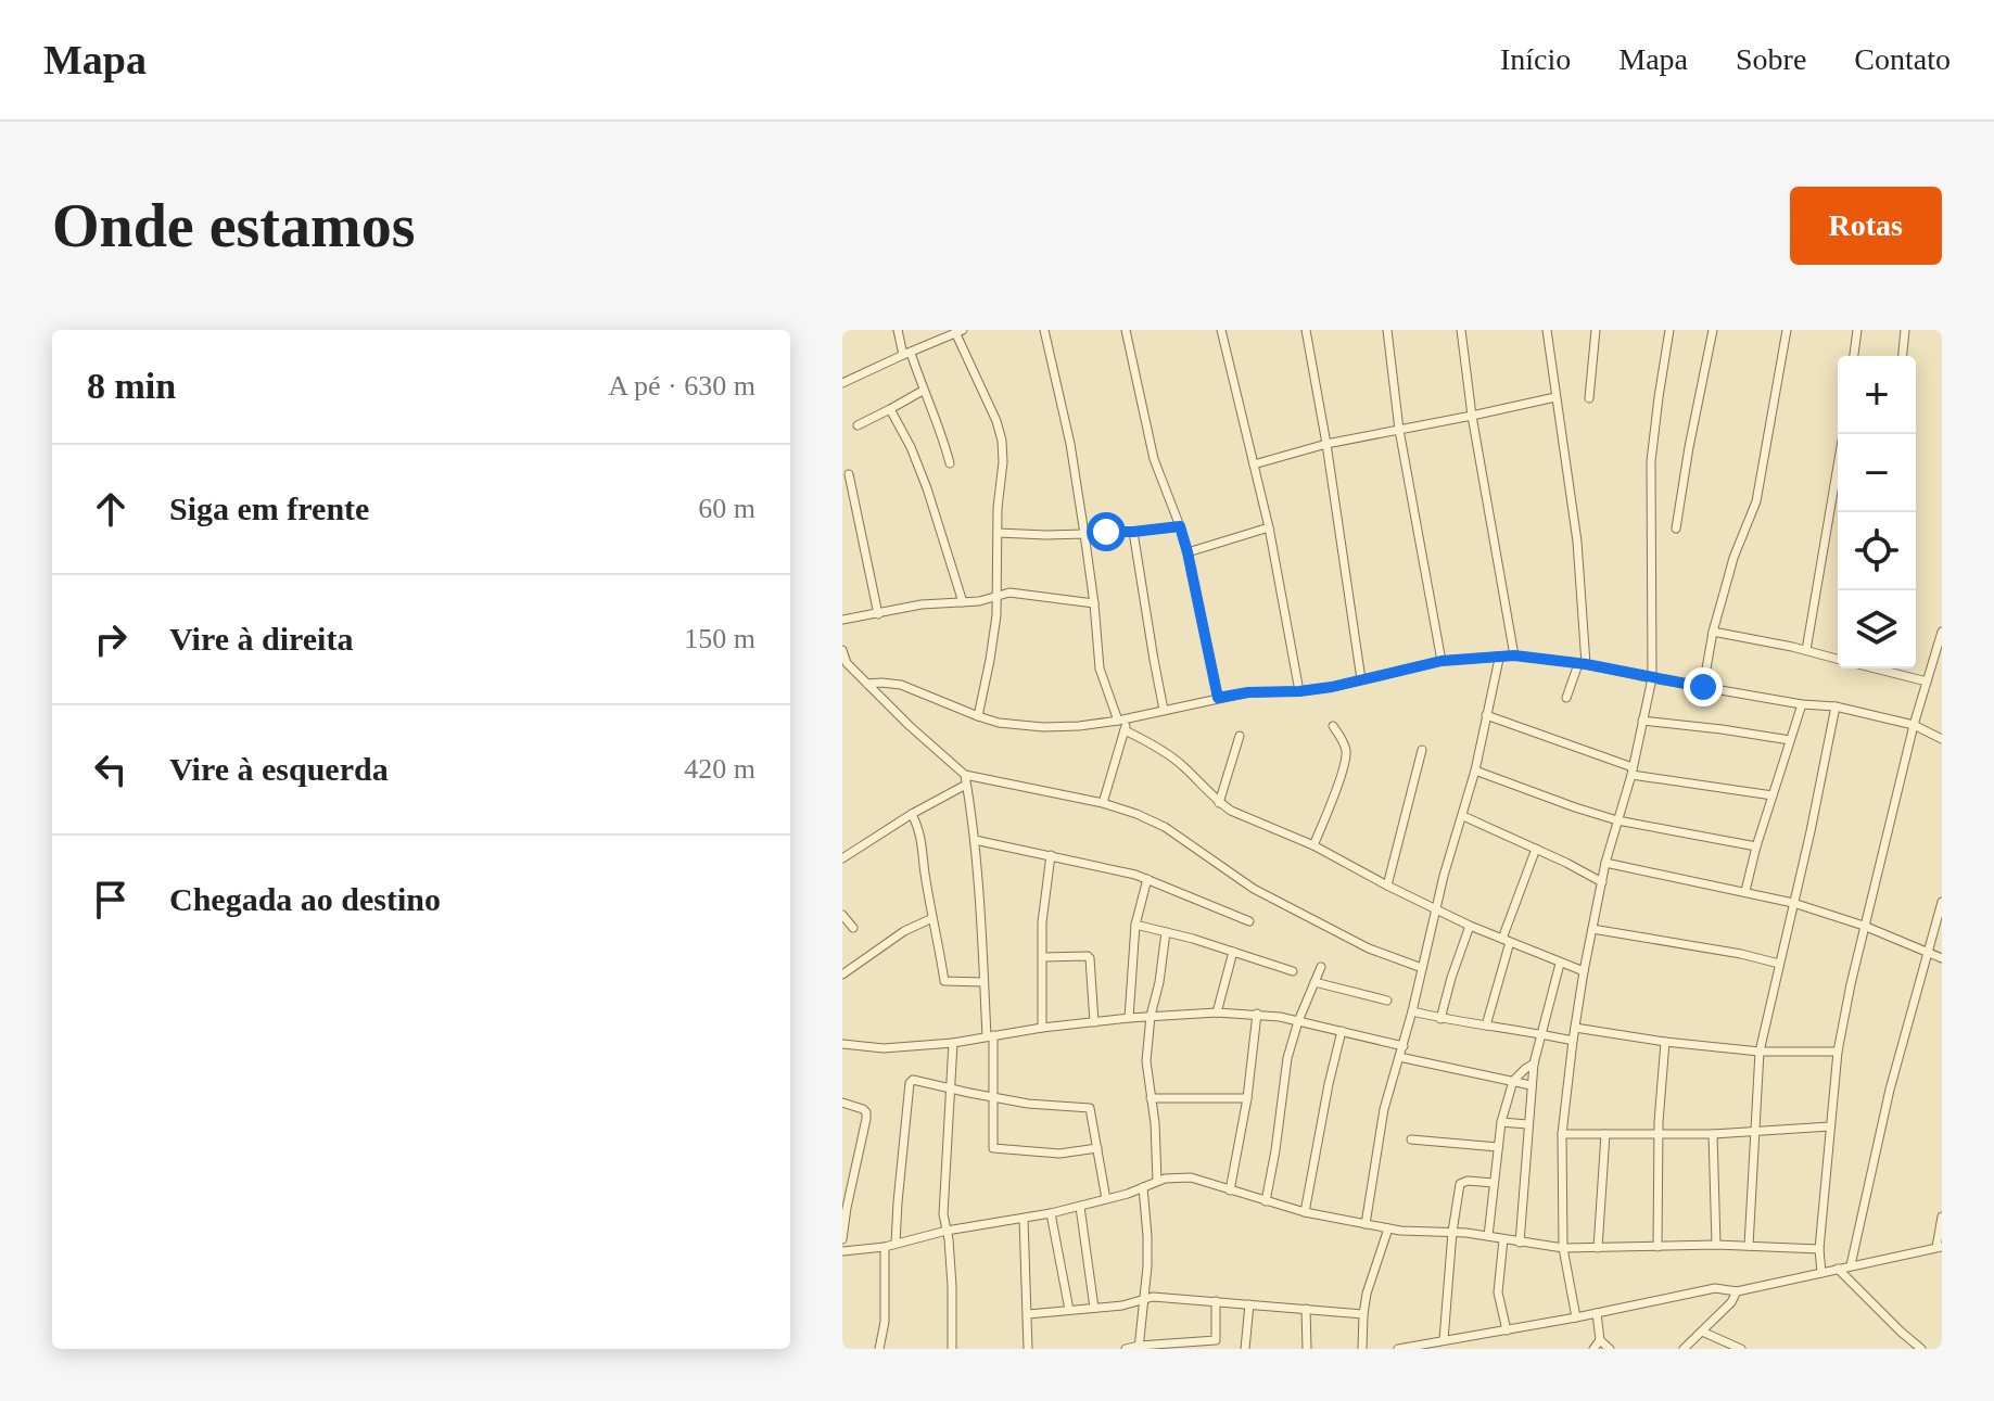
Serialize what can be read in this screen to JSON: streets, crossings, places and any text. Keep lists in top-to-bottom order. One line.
{"page":{"header":"Mapa","nav":["Início","Mapa","Sobre","Contato"],"buttons":"Rotas","title":"Onde estamos","heading":["8 min","A pé · 630 m"],"map_buttons":["+","−"],"list":[["Siga em frente","60 m"],["Vire à direita","150 m"],["Vire à esquerda","420 m"],"Chegada ao destino"]}}
